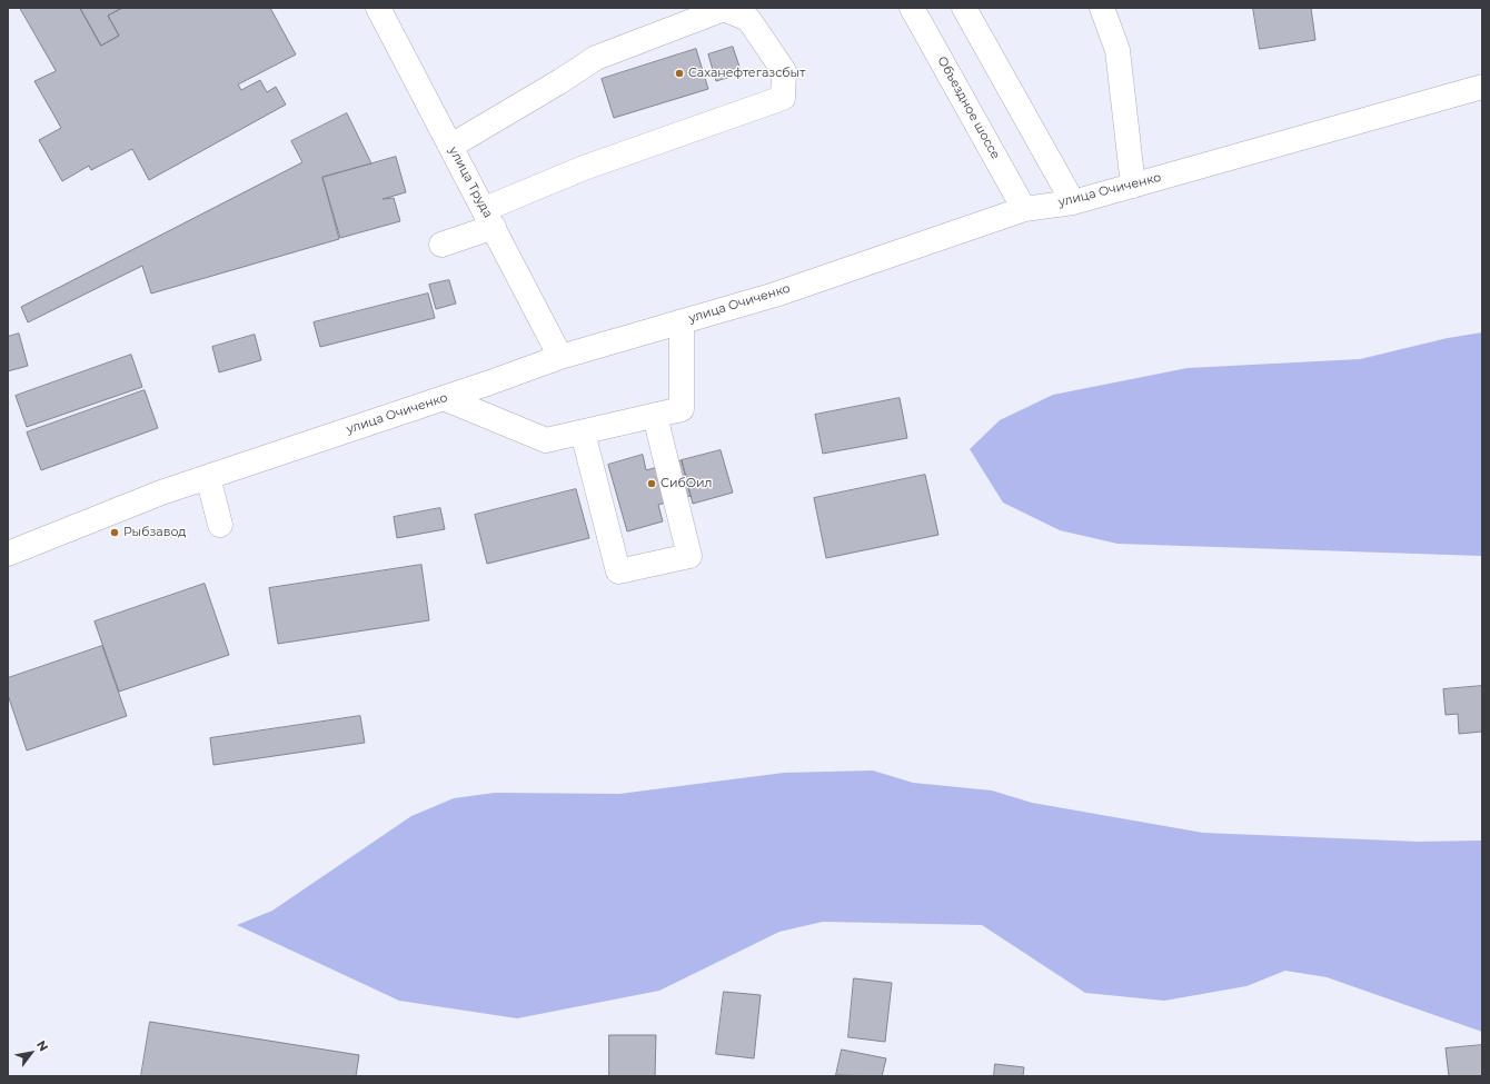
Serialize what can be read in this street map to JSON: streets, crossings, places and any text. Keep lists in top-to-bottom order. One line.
{"streets":{"street":["Объездное шоссе","улица Труда","улица Очиченко"]},"crossings":[["Объездное шоссе","улица Очиченко"],["улица Труда","улица Очиченко"]],"places":["Саханефтегазсбыт","СибОил","Рыбзавод"],"north":"top right"}
